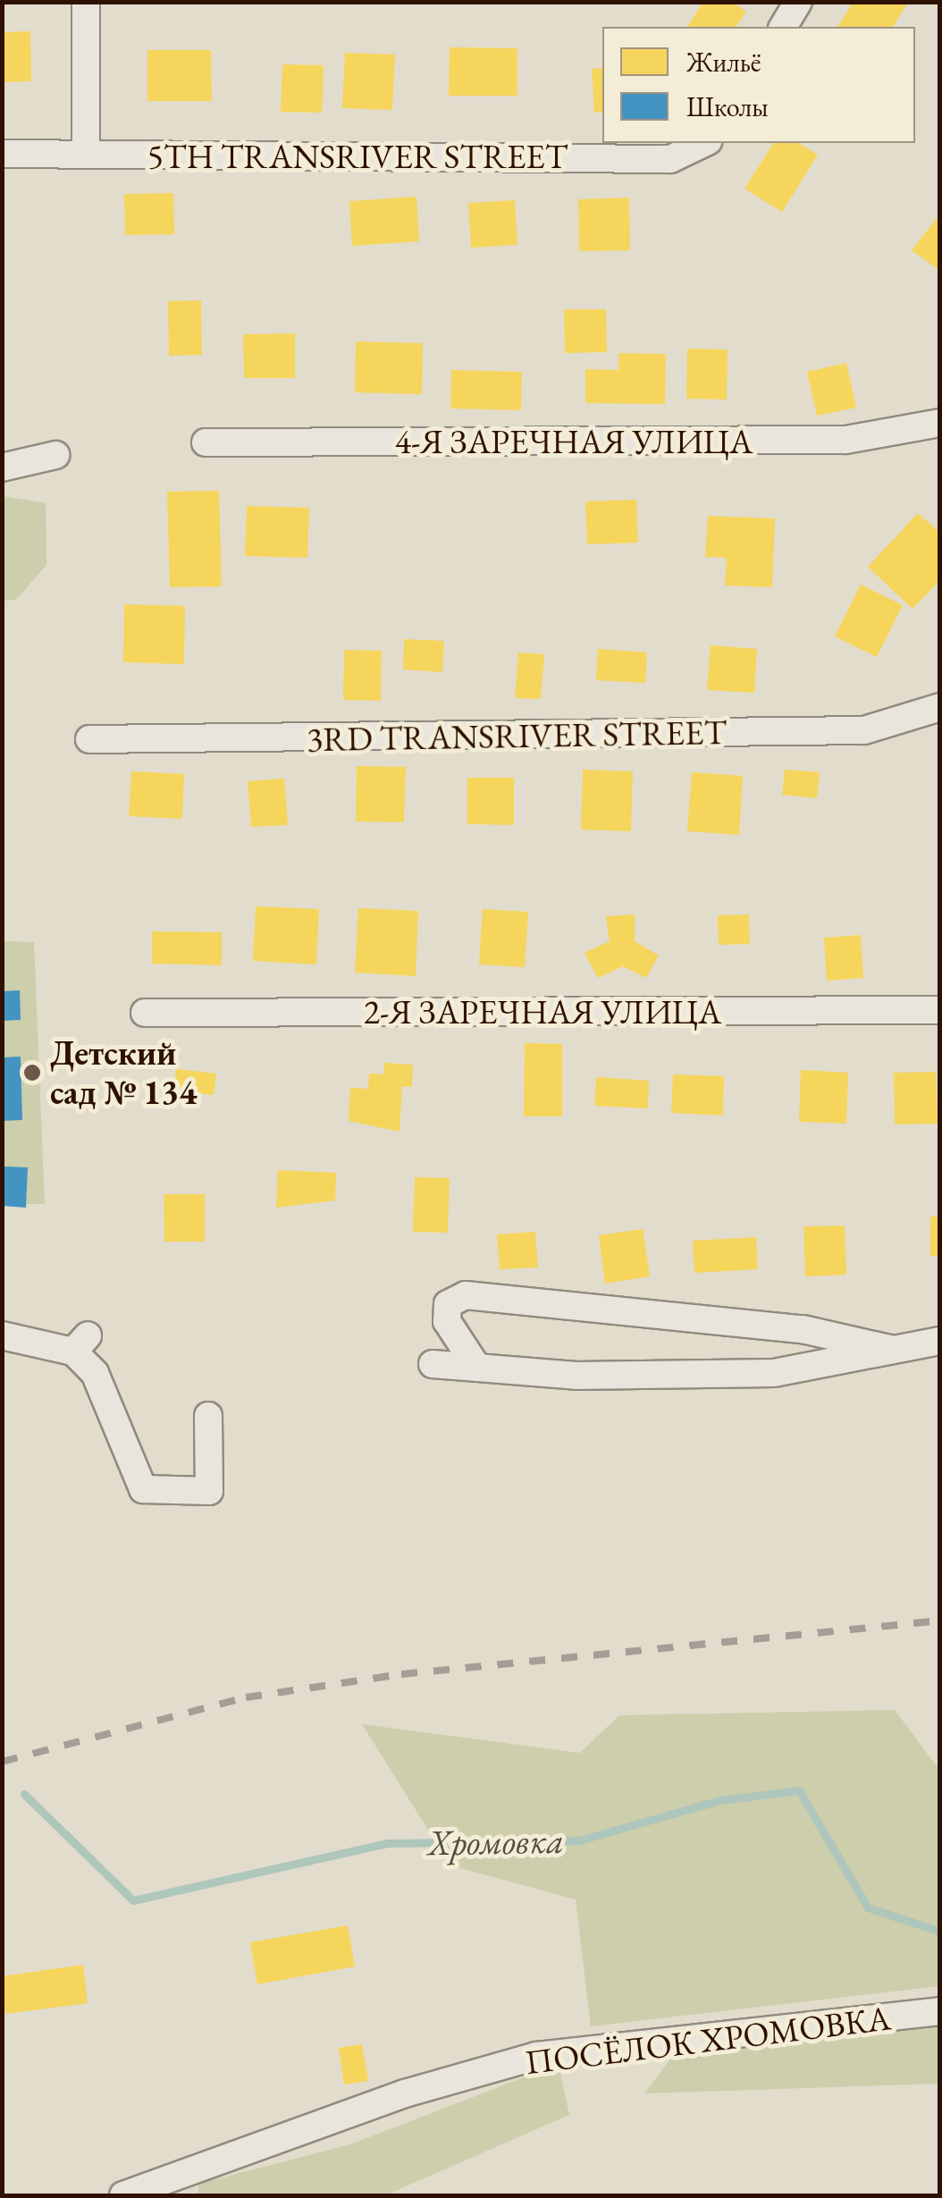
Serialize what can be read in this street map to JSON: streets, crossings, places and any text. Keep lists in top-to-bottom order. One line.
{"streets":{"street":["5TH TRANSRIVER STREET","4-Я ЗАРЕЧНАЯ УЛИЦА","3RD TRANSRIVER STREET","2-Я ЗАРЕЧНАЯ УЛИЦА","ПОСЁЛОК ХРОМОВКА"]},"water":["Хромовка"],"places":["Детский сад № 134"],"legend":["Жильё","Школы"]}
